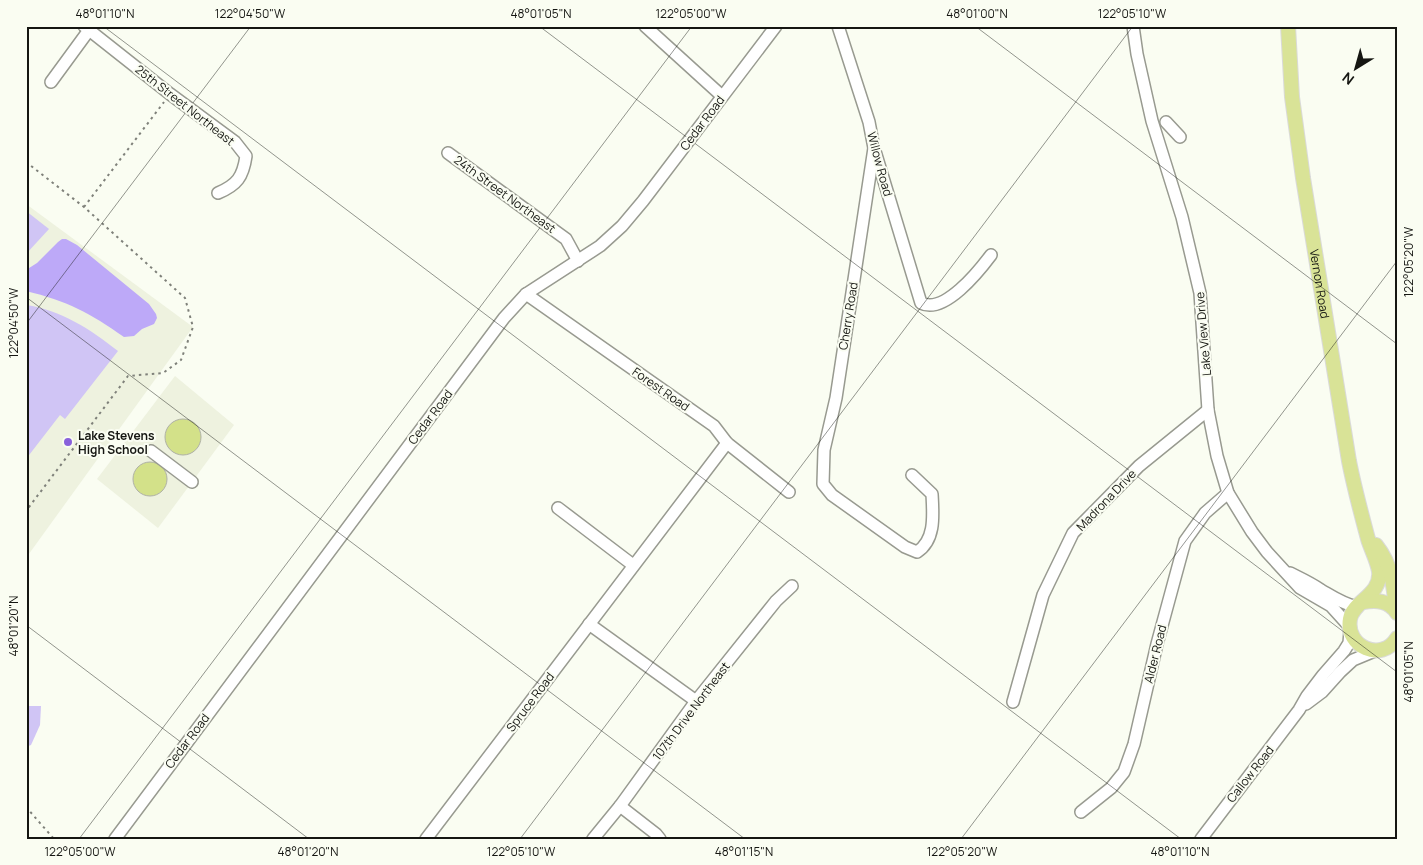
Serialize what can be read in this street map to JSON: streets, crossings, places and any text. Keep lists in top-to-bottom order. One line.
{"streets":{"main road":["Vernon Road"],"street":["25th Street Northeast","Cedar Road","Willow Road","24th Street Northeast","Cherry Road","Lake View Drive","Forest Road","Madrona Drive","Alder Road","Spruce Road","107th Drive Northeast","Callow Road"]},"crossings":[["Cedar Road","24th Street Northeast"],["Cedar Road","Forest Road"],["Willow Road","Cherry Road"],["Vernon Road","Lake View Drive"],["Vernon Road","Callow Road"],["Lake View Drive","Madrona Drive"],["Lake View Drive","Alder Road"],["Lake View Drive","Callow Road"],["Forest Road","Spruce Road"]],"places":["Lake Stevens High School"],"north":"bottom left","coordinates":["48°01'10\"N","122°04'50\"W","48°01'05\"N","122°05'00\"W","48°01'00\"N","122°05'10\"W","122°05'20\"W","48°01'20\"N","48°01'15\"N"]}
